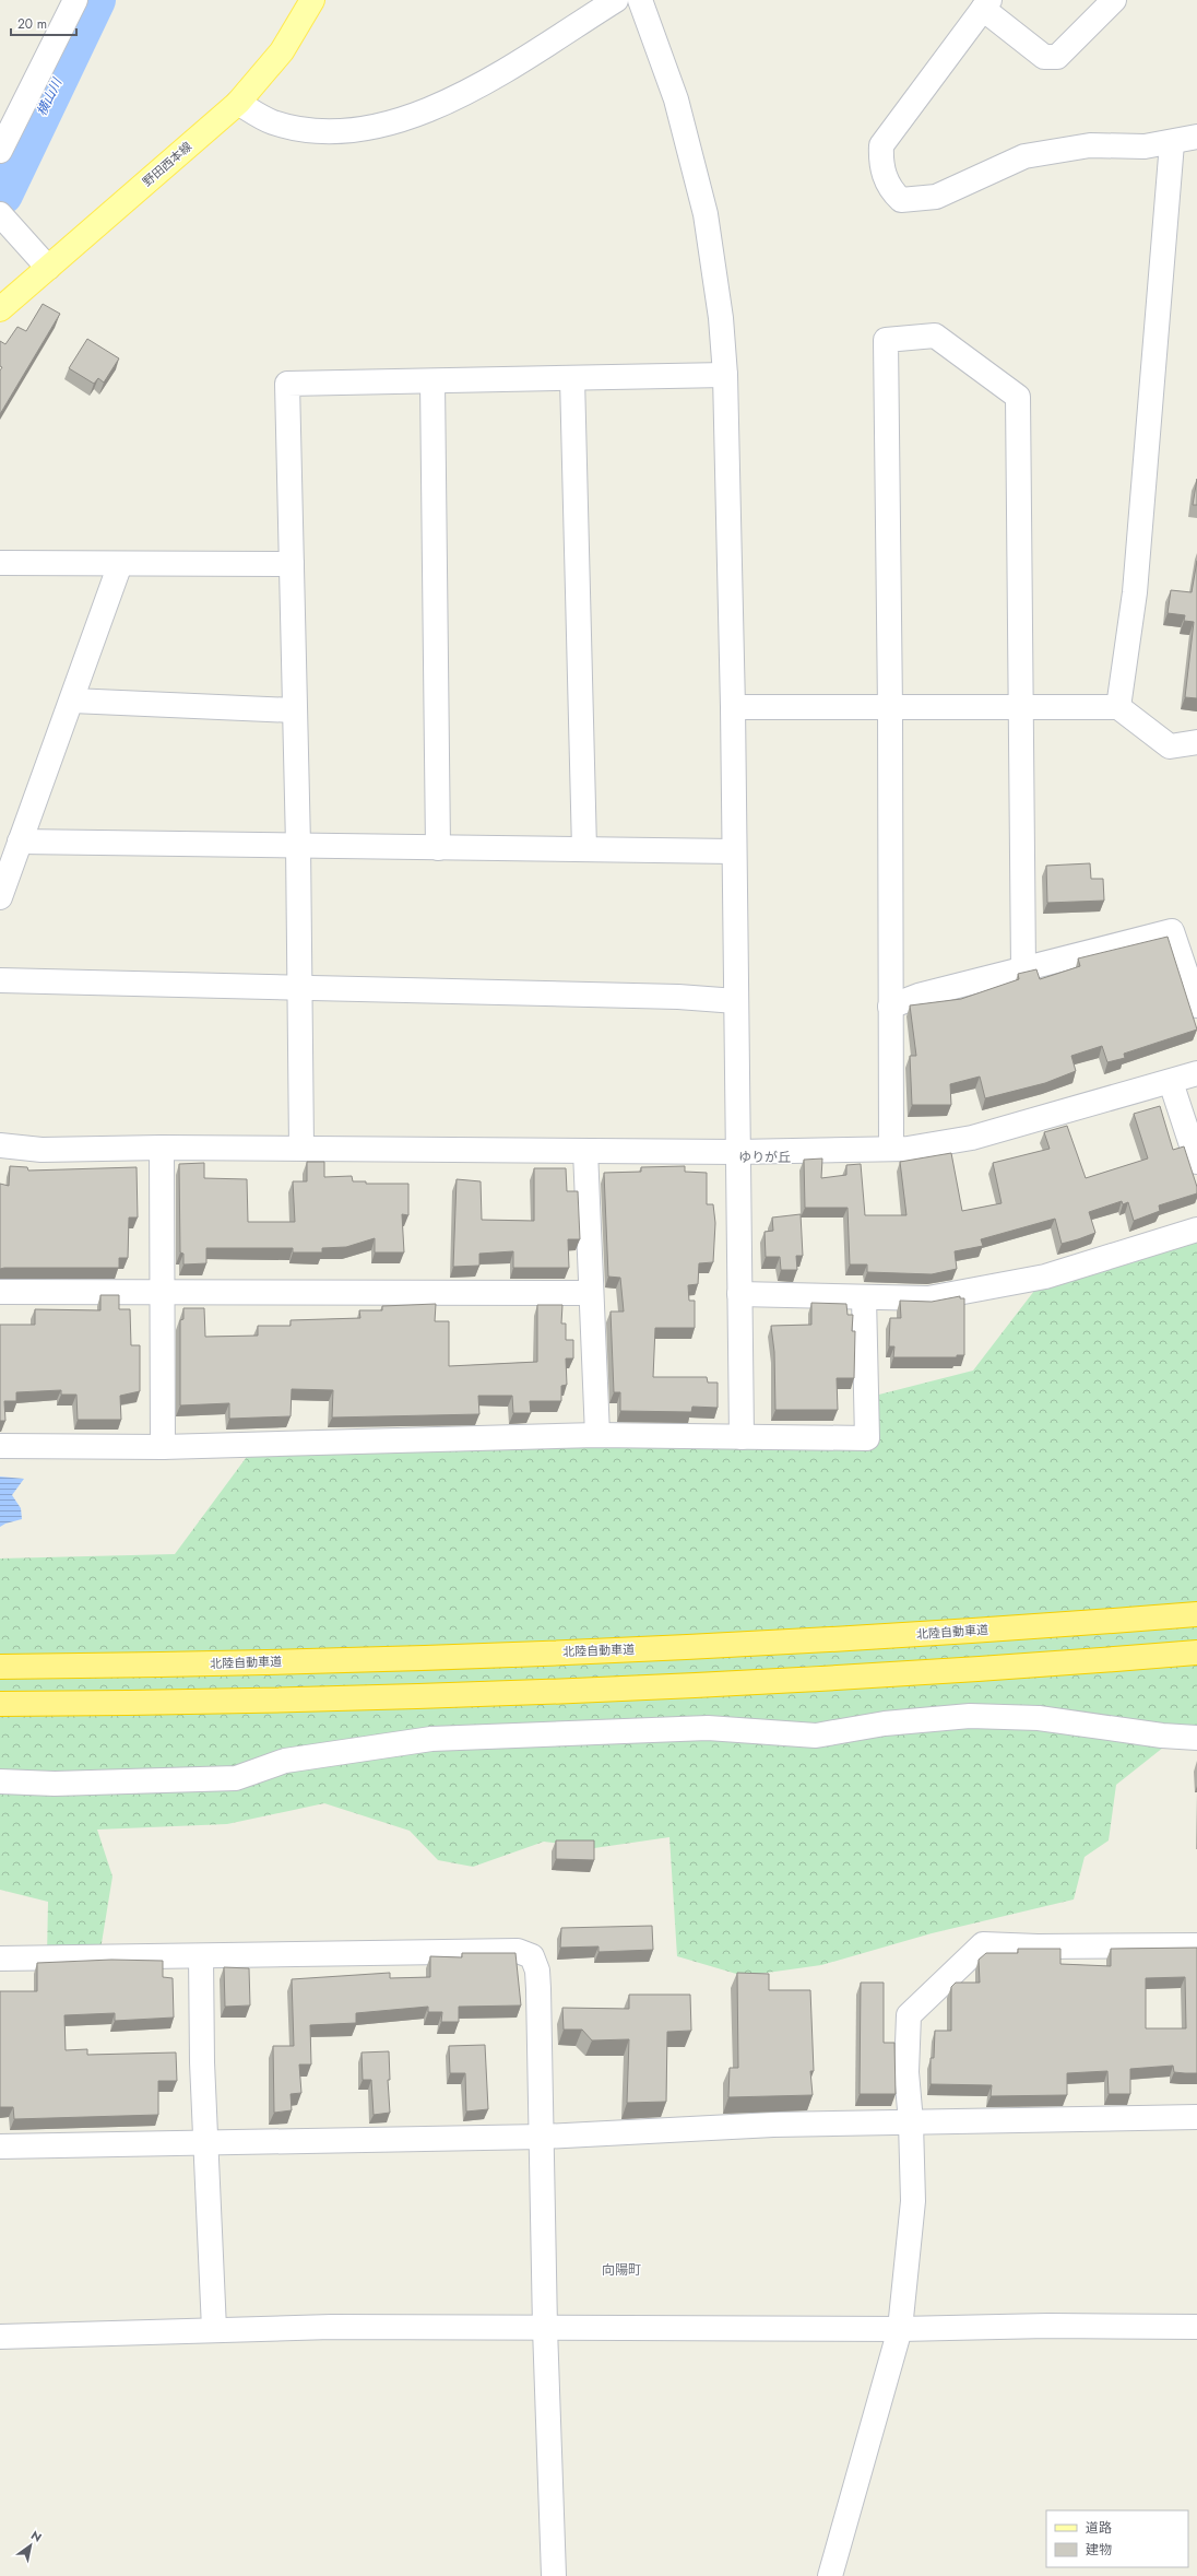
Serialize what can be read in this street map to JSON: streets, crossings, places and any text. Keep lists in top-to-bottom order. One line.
{"streets":{"highway":["北陸自動車道"],"main road":["野田西本線"]},"districts":["ゆりが丘","向陽町"],"water":["横山川"],"legend":["道路","建物"],"scale_bar":"20 m","north":"top right"}
